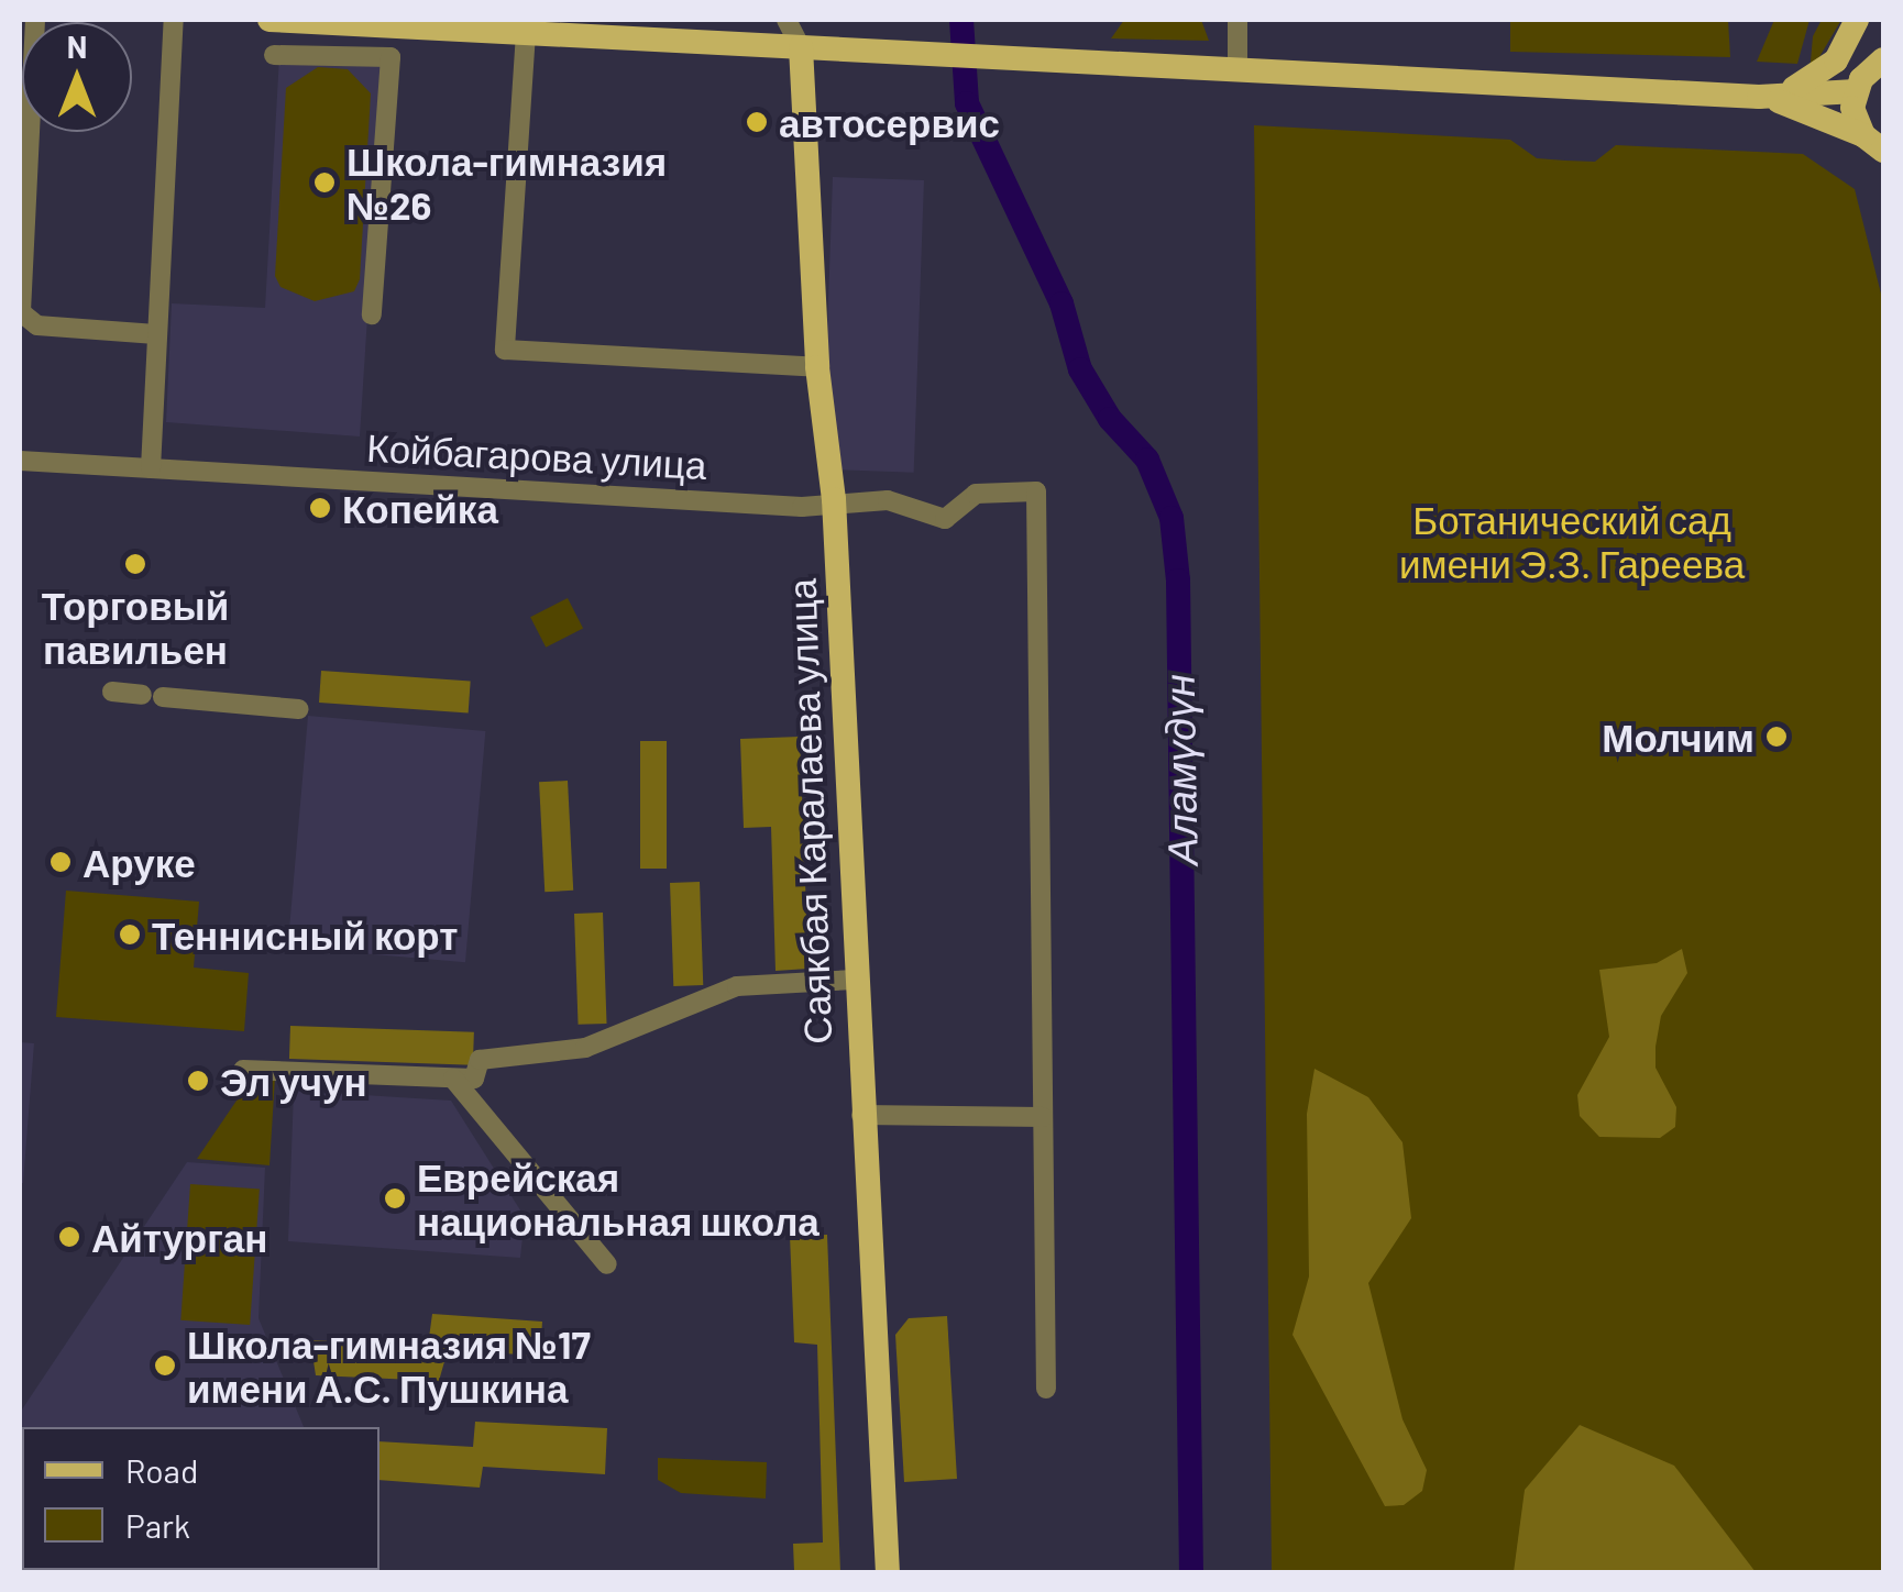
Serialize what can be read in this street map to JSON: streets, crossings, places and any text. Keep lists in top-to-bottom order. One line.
{"streets":{"main road":["Саякбая Каралаева улица"],"street":["Койбагарова улица"]},"crossings":[["Койбагарова улица","Саякбая Каралаева улица"]],"water":["Аламүдүн"],"parks":["Ботанический сад имени Э.З. Гареева"],"places":["автосервис","Школа-гимназия №26","Копейка","Торговый павильен","Молчим","Аруке","Теннисный корт","Эл учун","Еврейская национальная школа","Айтурган","Школа-гимназия №17 имени А.С. Пушкина"],"legend":["Road","Park"],"north":"top"}
